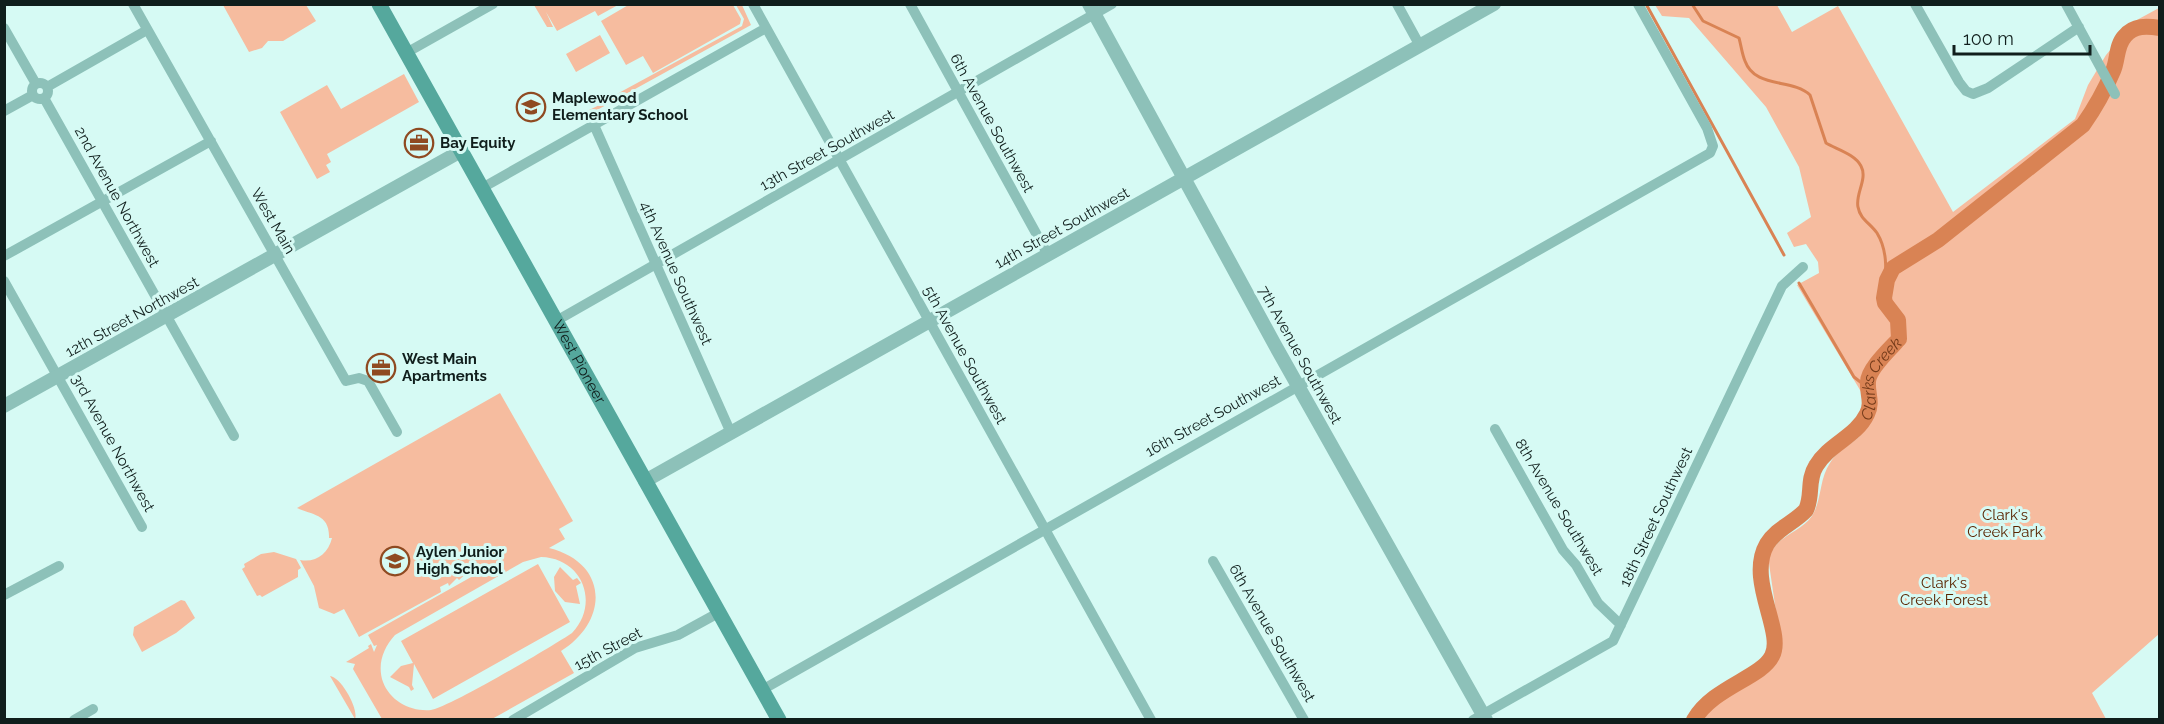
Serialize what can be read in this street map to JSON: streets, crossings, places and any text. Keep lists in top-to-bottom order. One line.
{"streets":{"main road":["West Pioneer"],"street":["6th Avenue Southwest","13th Street Southwest","2nd Avenue Northwest","West Main","14th Street Southwest","4th Avenue Southwest","12th Street Northwest","5th Avenue Southwest","7th Avenue Southwest","16th Street Southwest","3rd Avenue Northwest","8th Avenue Southwest","18th Street Southwest","15th Street"]},"crossings":[["6th Avenue Southwest","13th Street Southwest"],["6th Avenue Southwest","14th Street Southwest"],["13th Street Southwest","4th Avenue Southwest"],["13th Street Southwest","5th Avenue Southwest"],["13th Street Southwest","7th Avenue Southwest"],["13th Street Southwest","West Pioneer"],["2nd Avenue Northwest","12th Street Northwest"],["West Main","12th Street Northwest"],["14th Street Southwest","4th Avenue Southwest"],["14th Street Southwest","5th Avenue Southwest"],["14th Street Southwest","7th Avenue Southwest"],["14th Street Southwest","West Pioneer"],["12th Street Northwest","West Pioneer"],["12th Street Northwest","3rd Avenue Northwest"],["5th Avenue Southwest","16th Street Southwest"],["7th Avenue Southwest","16th Street Southwest"],["7th Avenue Southwest","18th Street Southwest"],["West Pioneer","16th Street Southwest"],["West Pioneer","15th Street"],["8th Avenue Southwest","18th Street Southwest"]],"water":["Clarks Creek"],"parks":["Clark's Creek Park","Clark's Creek Forest"],"places":{"school or university":["Maplewood Elementary School","Aylen Junior High School"],"office":["Bay Equity","West Main Apartments"]},"scale_bar":"100 m"}
